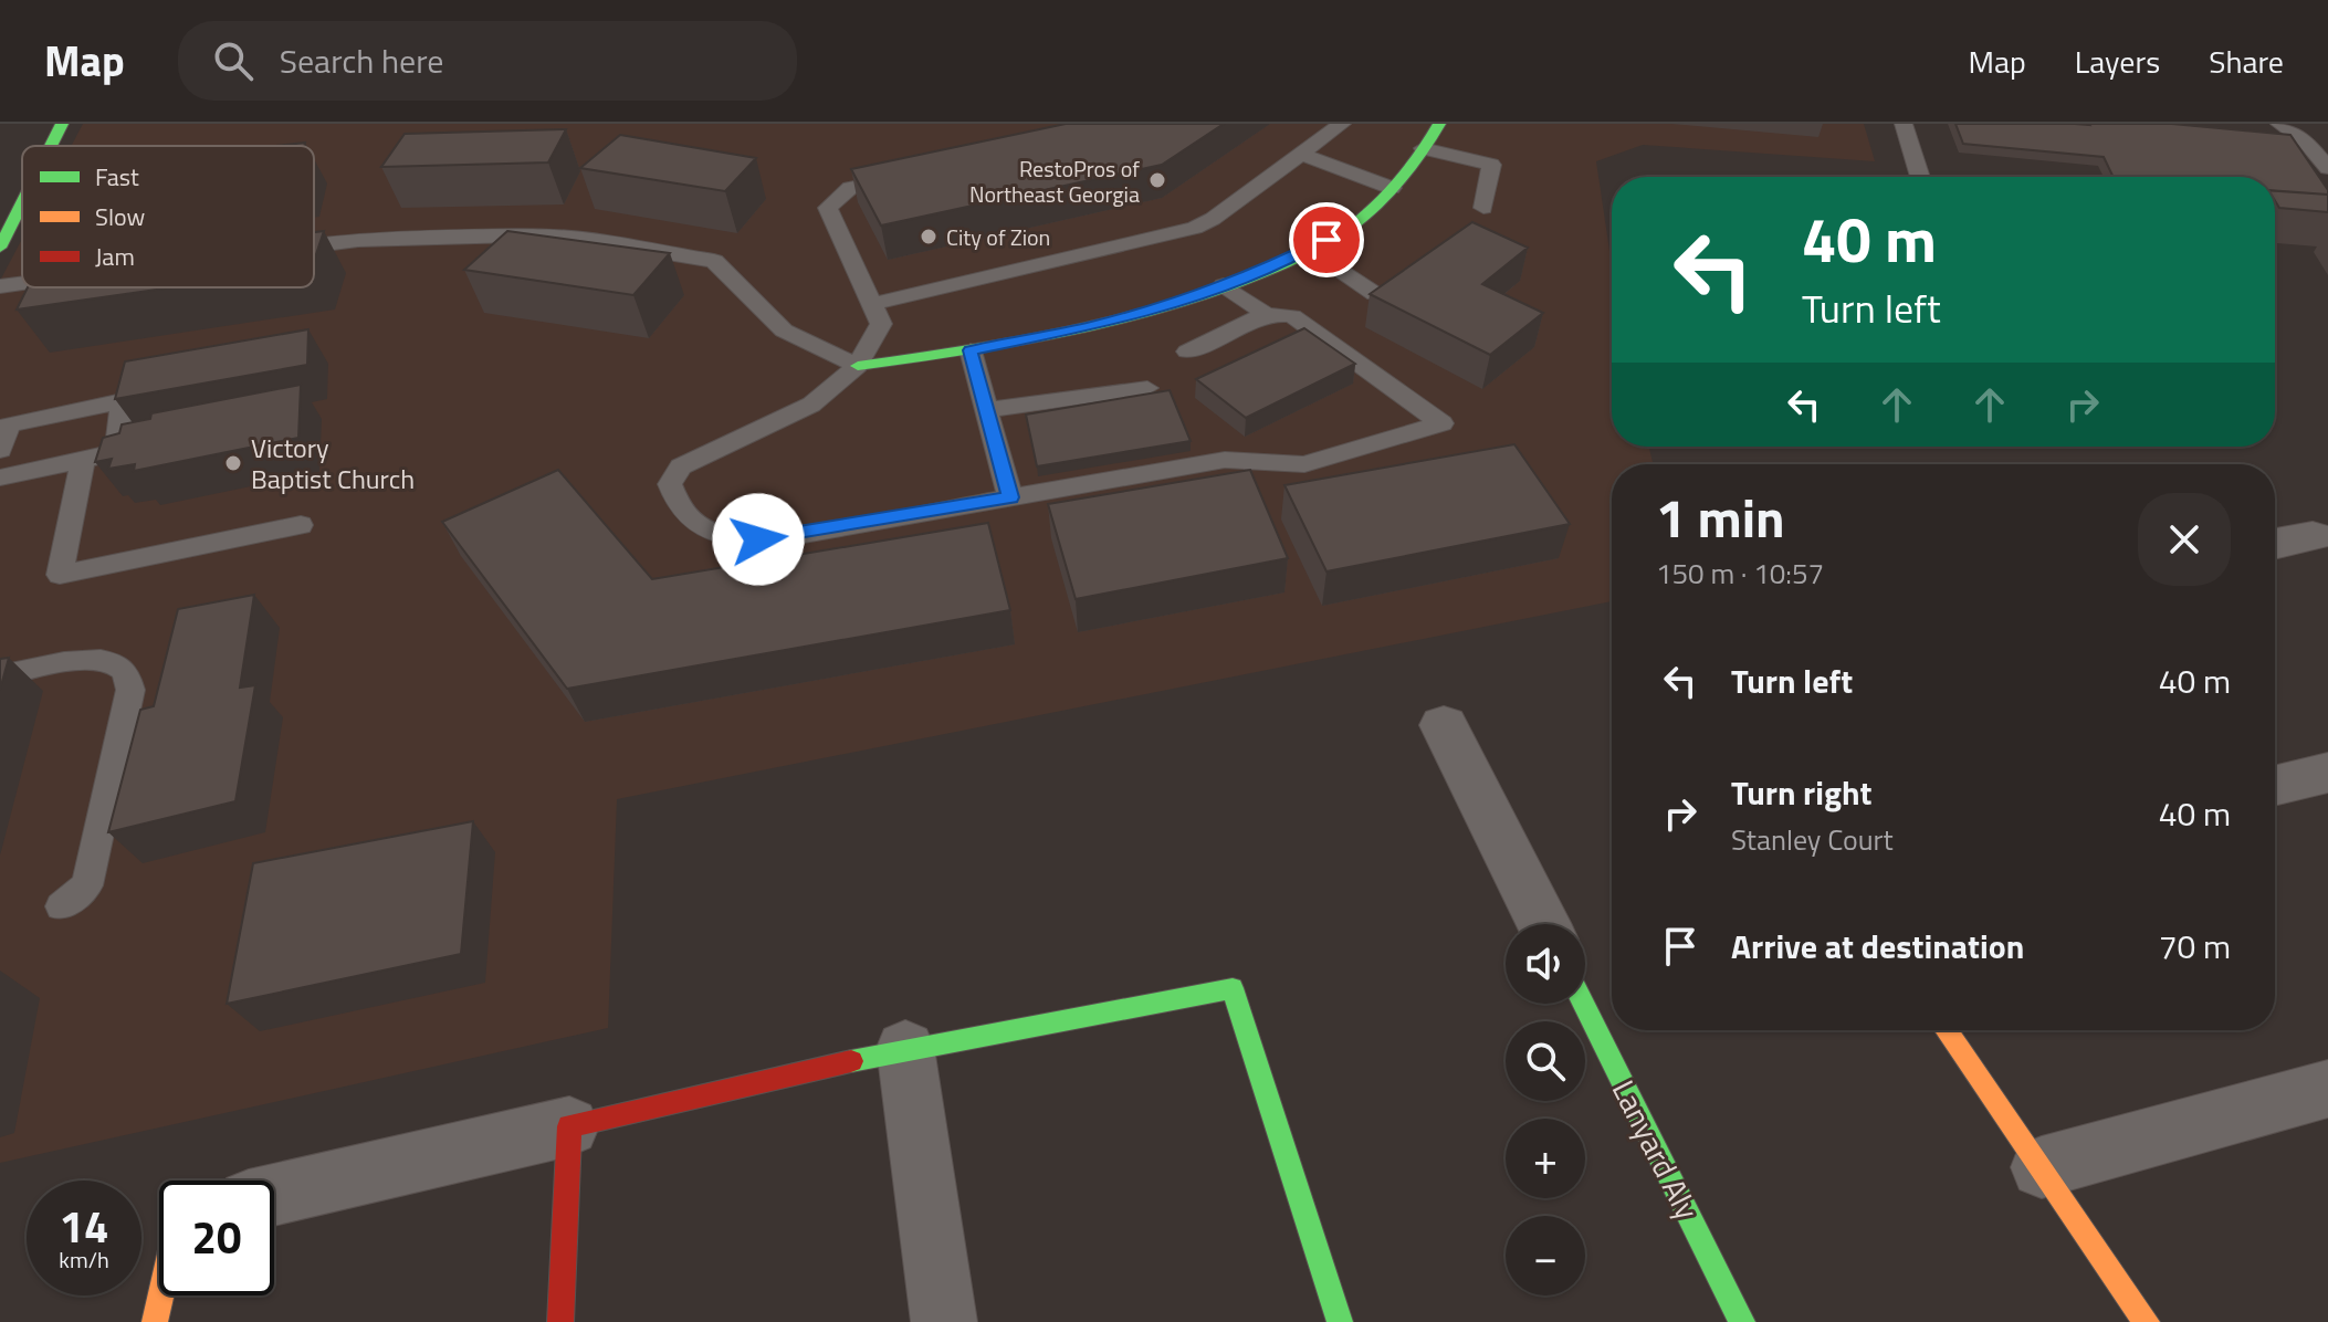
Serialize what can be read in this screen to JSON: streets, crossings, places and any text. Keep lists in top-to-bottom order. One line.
{"streets":{"street":["Lanyard Aly"]},"places":["RestoPros of Northeast Georgia","City of Zion","Victory Baptist Church"],"legend":["Fast","Slow","Jam"],"page":{"header":"Map","search":"Search here","nav":["Map","Layers","Share"],"turn":["40 m","Turn left"],"heading":["1 min","150 m · 10:57"],"list":[{"name":"Turn left","value":"40 m"},{"name":"Turn right","note":"Stanley Court","value":"40 m"},{"name":"Arrive at destination","value":"70 m"}],"map_buttons":["+","−"],"speed":"14 km/h","limit":"20"}}
